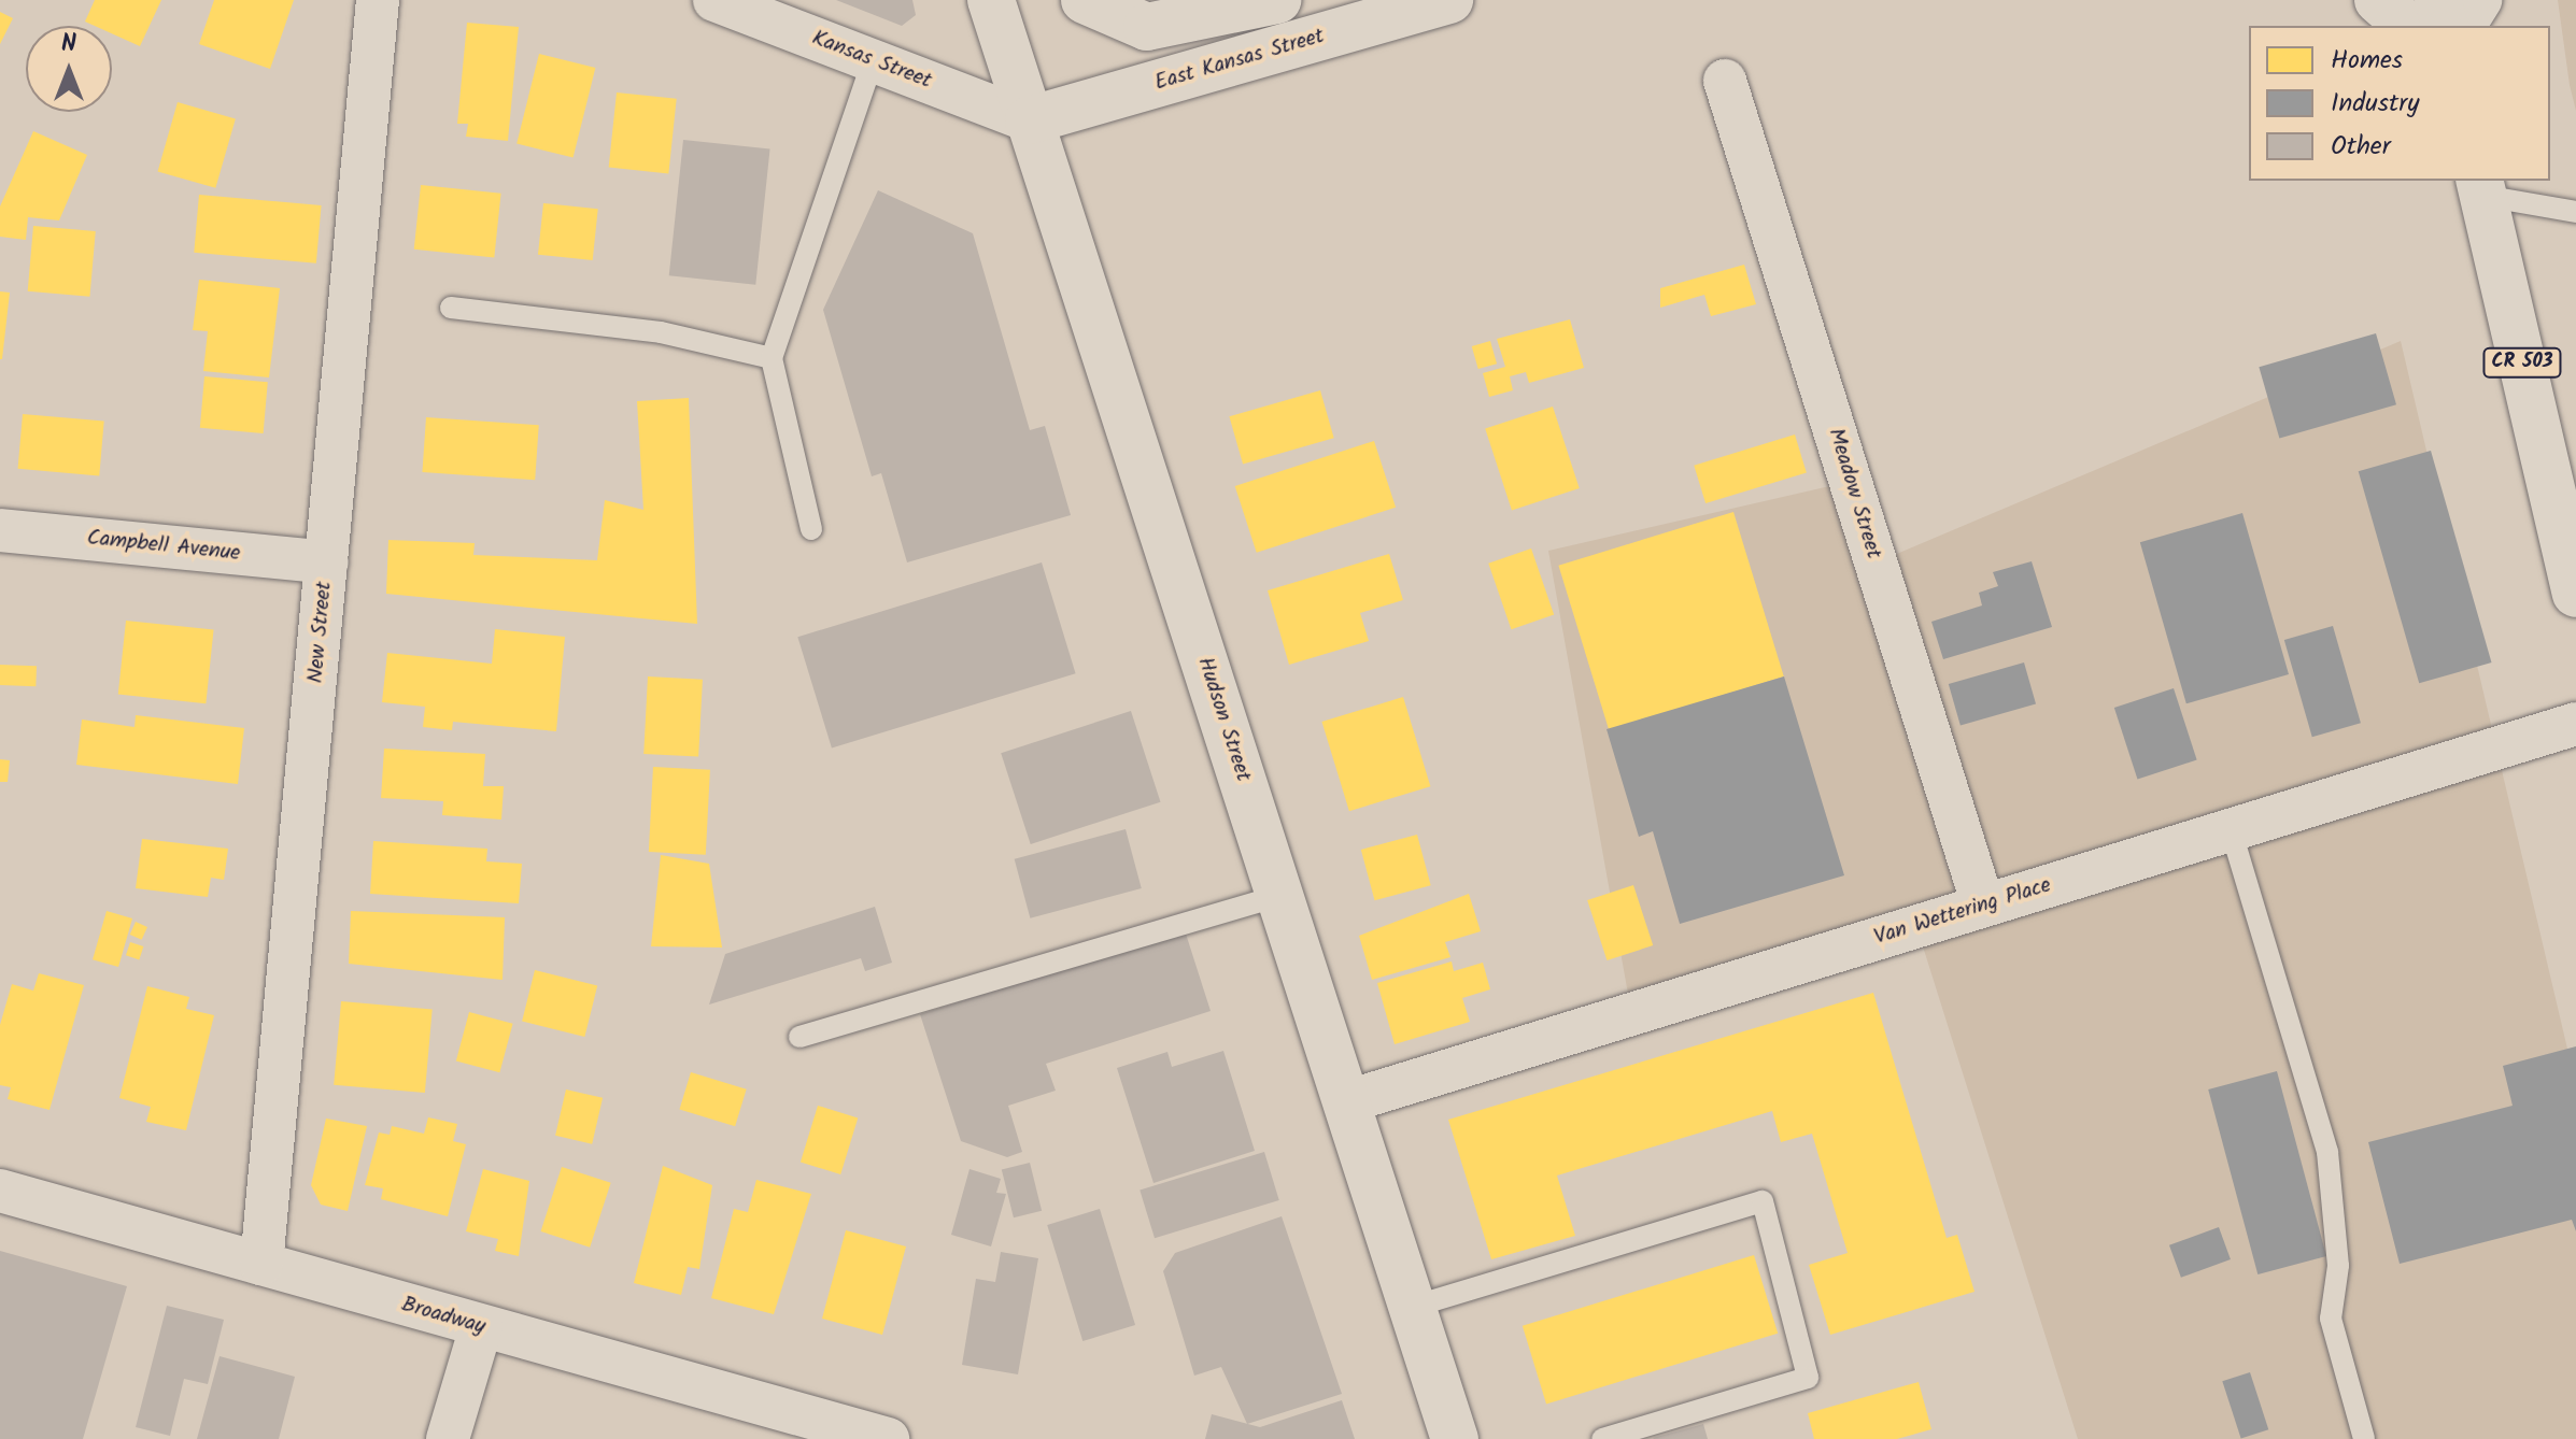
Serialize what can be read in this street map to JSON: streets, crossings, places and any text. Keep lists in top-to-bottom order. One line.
{"streets":{"main road":["East Kansas Street","CR 503","Hudson Street"],"street":["Kansas Street","Meadow Street","Campbell Avenue","New Street","Van Wettering Place","Broadway"]},"crossings":[["Kansas Street","East Kansas Street"],["Kansas Street","Hudson Street"],["East Kansas Street","Hudson Street"],["Meadow Street","Van Wettering Place"],["Campbell Avenue","New Street"],["New Street","Broadway"],["Hudson Street","Van Wettering Place"]],"legend":["Homes","Industry","Other"],"north":"top"}
